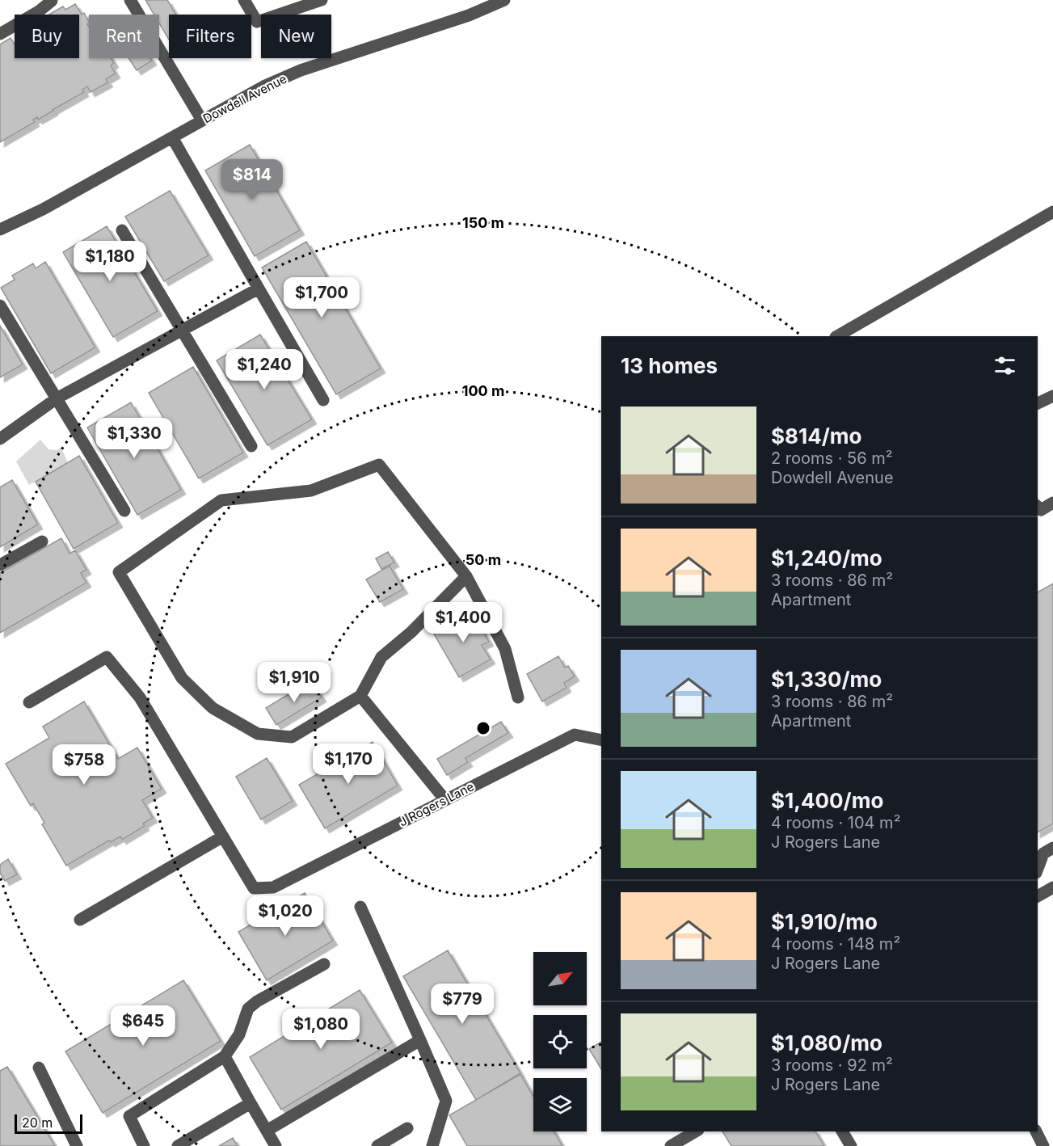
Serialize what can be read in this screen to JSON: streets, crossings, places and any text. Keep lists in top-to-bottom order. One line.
{"streets":{"street":["Dowdell Avenue","J Rogers Lane"]},"scale_bar":"20 m","north":"top right","page":{"chip":["Buy","Rent","Filters","New"],"price":["$814","$1,180","$1,700","$1,240","$1,330","$1,400","$1,910","$1,170","$758","$1,020","$779","$645","$1,080"],"heading":"13 homes","list":[{"name":"$814/mo","note":"2 rooms · 56 m² · Dowdell Avenue"},{"name":"$1,240/mo","note":"3 rooms · 86 m² · Apartment"},{"name":"$1,330/mo","note":"3 rooms · 86 m² · Apartment"},{"name":"$1,400/mo","note":"4 rooms · 104 m² · J Rogers Lane"},{"name":"$1,910/mo","note":"4 rooms · 148 m² · J Rogers Lane"},{"name":"$1,080/mo","note":"3 rooms · 92 m² · J Rogers Lane"}],"scale":"20 m"},"rings":["150 m","100 m","50 m"]}
